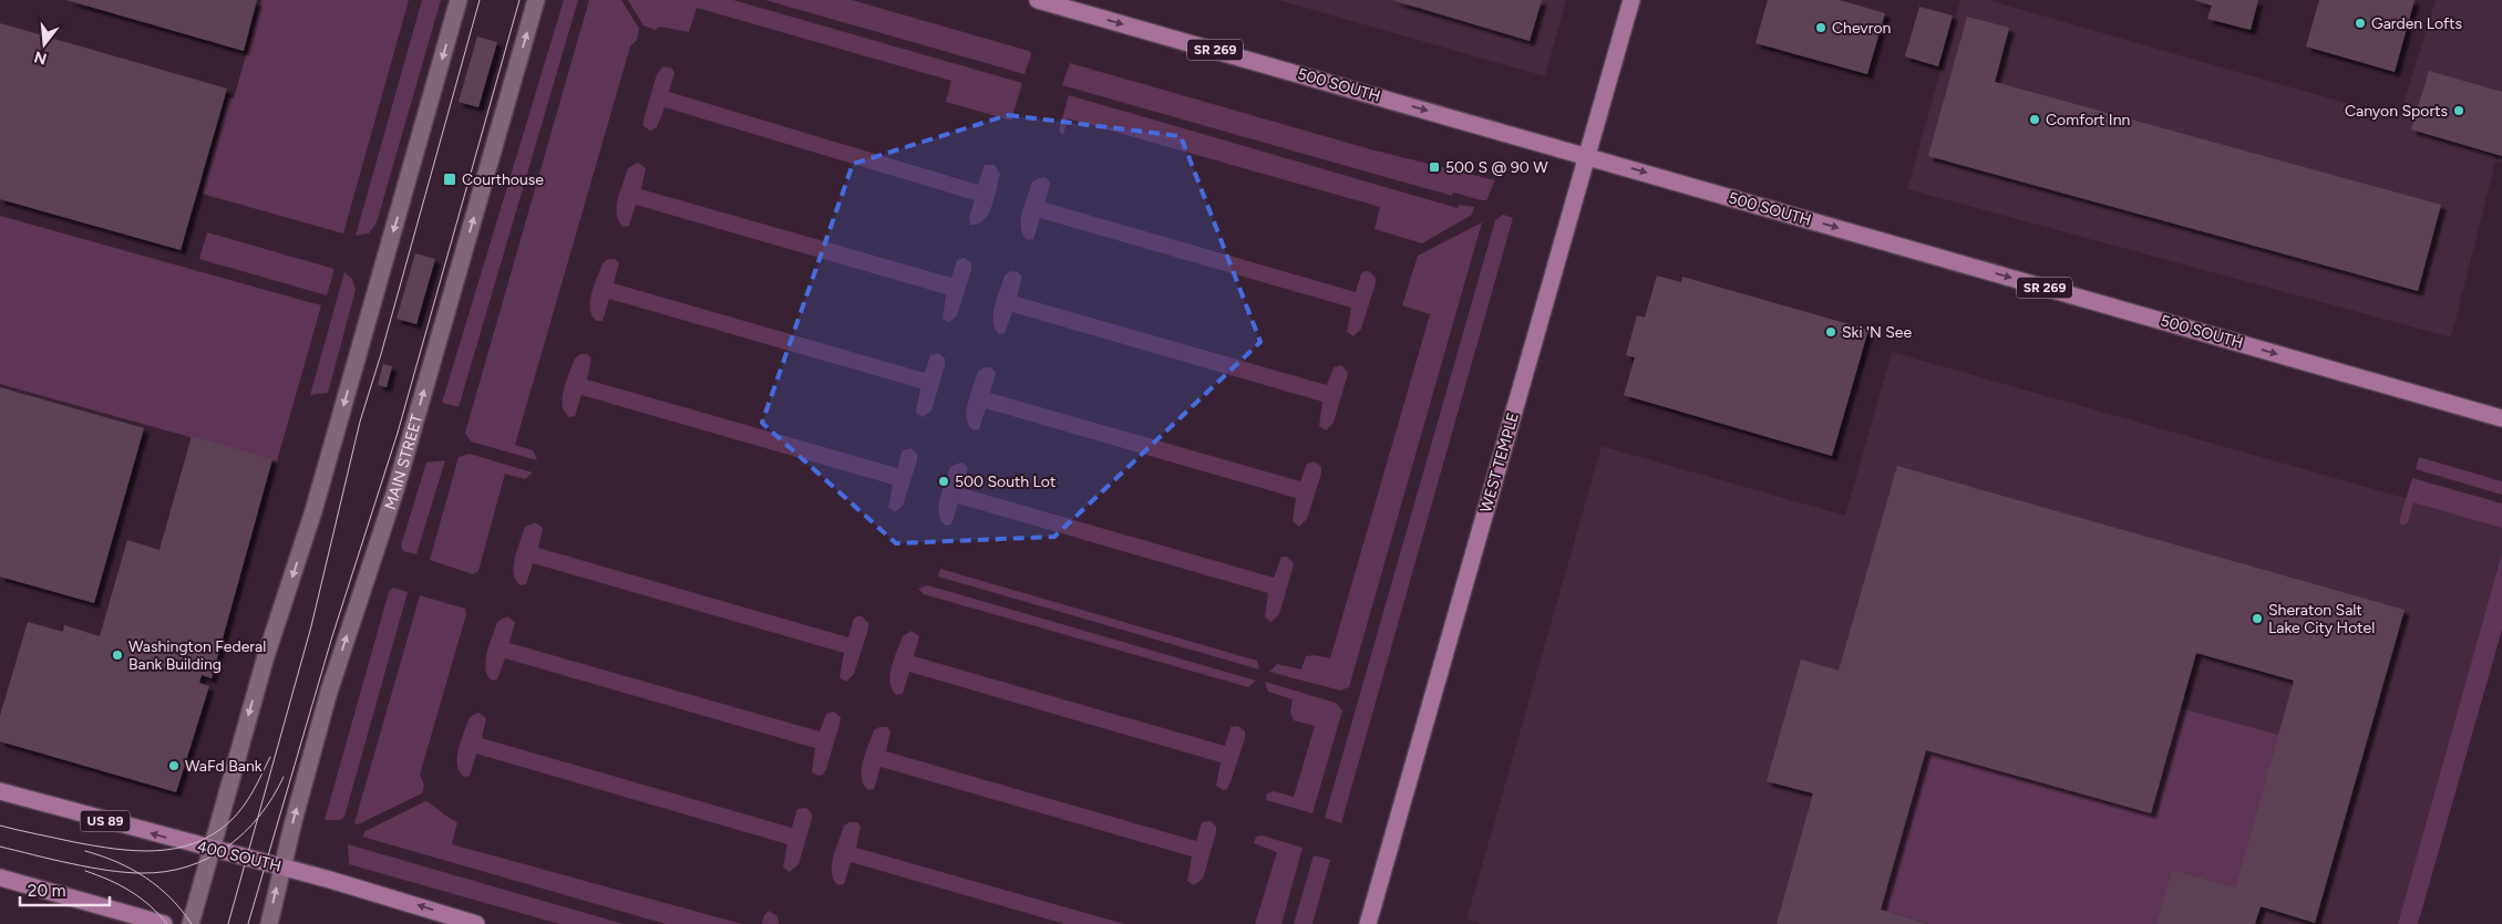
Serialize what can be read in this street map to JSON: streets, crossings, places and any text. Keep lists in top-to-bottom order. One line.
{"streets":{"main road":["SR 269","500 SOUTH","WEST TEMPLE","US 89","400 SOUTH"],"street":["MAIN STREET"]},"crossings":[["500 SOUTH","WEST TEMPLE"],["MAIN STREET","400 SOUTH"]],"one_way":["500 SOUTH"],"places":{"other":["Garden Lofts","Chevron","Canyon Sports","Comfort Inn","Ski 'N See","500 South Lot","Sheraton Salt Lake City Hotel","Washington Federal Bank Building","WaFd Bank"],"transit":["500 S @ 90 W","Courthouse"]},"scale_bar":"20 m","north":"bottom"}
